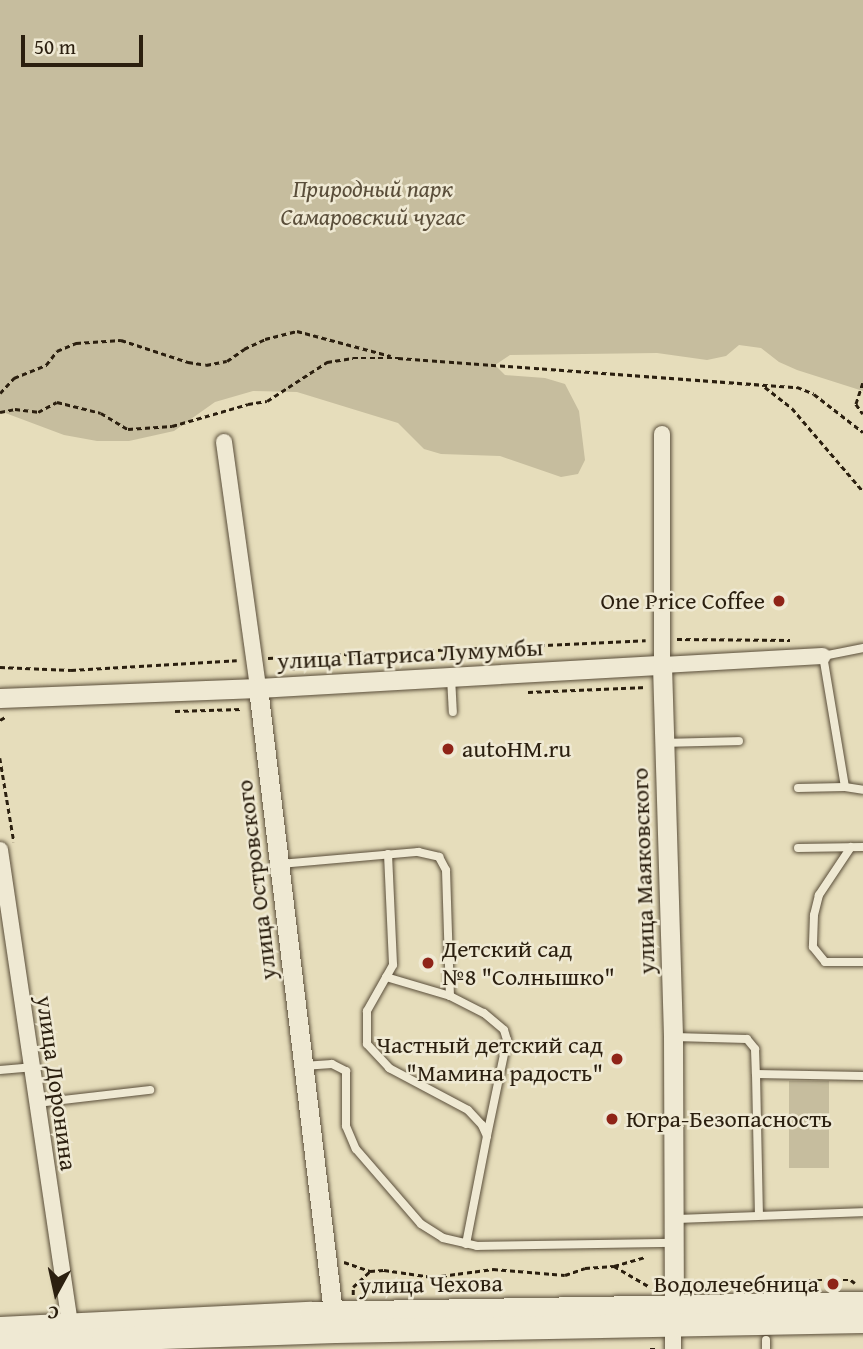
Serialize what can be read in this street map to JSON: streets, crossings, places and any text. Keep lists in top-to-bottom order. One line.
{"streets":{"main road":["улица Чехова"],"street":["улица Патриса Лумумбы","улица Маяковского","улица Островского","улица Доронина"]},"crossings":[["улица Патриса Лумумбы","улица Маяковского"],["улица Патриса Лумумбы","улица Островского"],["улица Маяковского","улица Чехова"],["улица Островского","улица Чехова"],["улица Доронина","улица Чехова"]],"parks":["Природный парк Самаровский чугас"],"places":["One Price Coffee","autoHM.ru","Детский сад №8 \"Солнышко\"","Частный детский сад \"Мамина радость\"","Югра-Безопасность","Водолечебница"],"scale_bar":"50 m","north":"bottom"}
